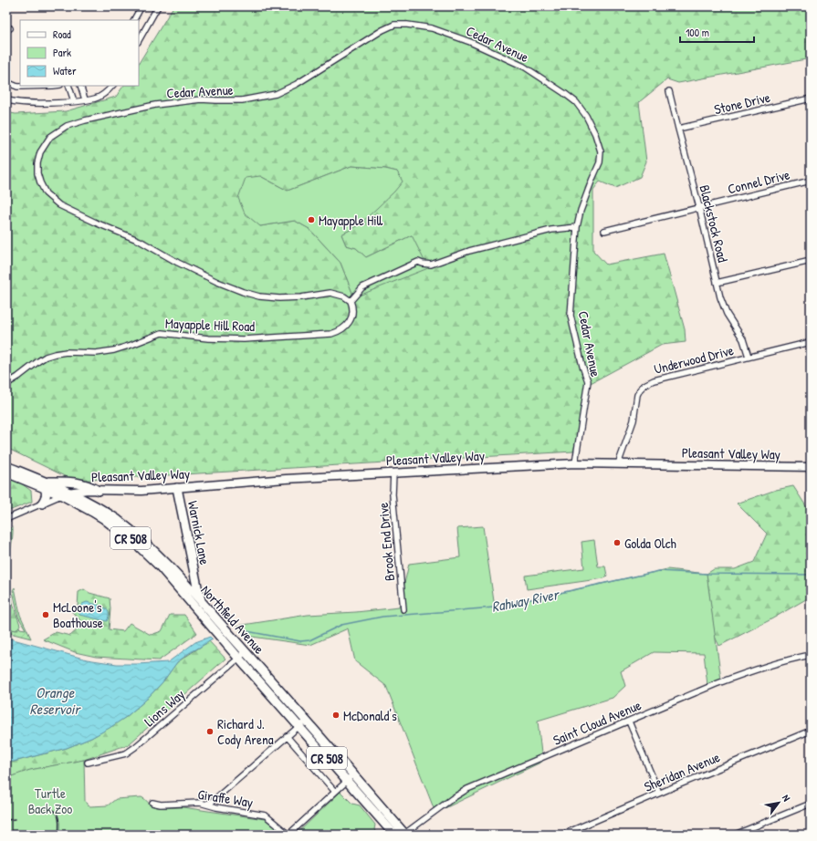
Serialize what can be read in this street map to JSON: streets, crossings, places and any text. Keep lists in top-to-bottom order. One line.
{"streets":{"main road":["Pleasant Valley Way","Warnick Lane","CR 508","Northfield Avenue"],"street":["Cedar Avenue","Stone Drive","Connel Drive","Blackstock Road","Mayapple Hill Road","Underwood Drive","Brook End Drive","Lions Way","Saint Cloud Avenue","Sheridan Avenue","Giraffe Way"]},"crossings":[["Cedar Avenue","Mayapple Hill Road"],["Cedar Avenue","Pleasant Valley Way"],["Stone Drive","Blackstock Road"],["Connel Drive","Blackstock Road"],["Blackstock Road","Underwood Drive"],["Underwood Drive","Pleasant Valley Way"],["Pleasant Valley Way","Warnick Lane"],["Pleasant Valley Way","Brook End Drive"],["Pleasant Valley Way","Northfield Avenue"],["Warnick Lane","Northfield Avenue"],["Northfield Avenue","Lions Way"],["Northfield Avenue","Saint Cloud Avenue"],["Northfield Avenue","Giraffe Way"]],"water":["Rahway River","Orange Reservoir"],"parks":["Turtle Back Zoo"],"places":["Mayapple Hill","Golda Olch","McLoone's Boathouse","McDonald's","Richard J. Cody Arena"],"legend":["Road","Park","Water"],"scale_bar":"100 m","north":"top right"}
